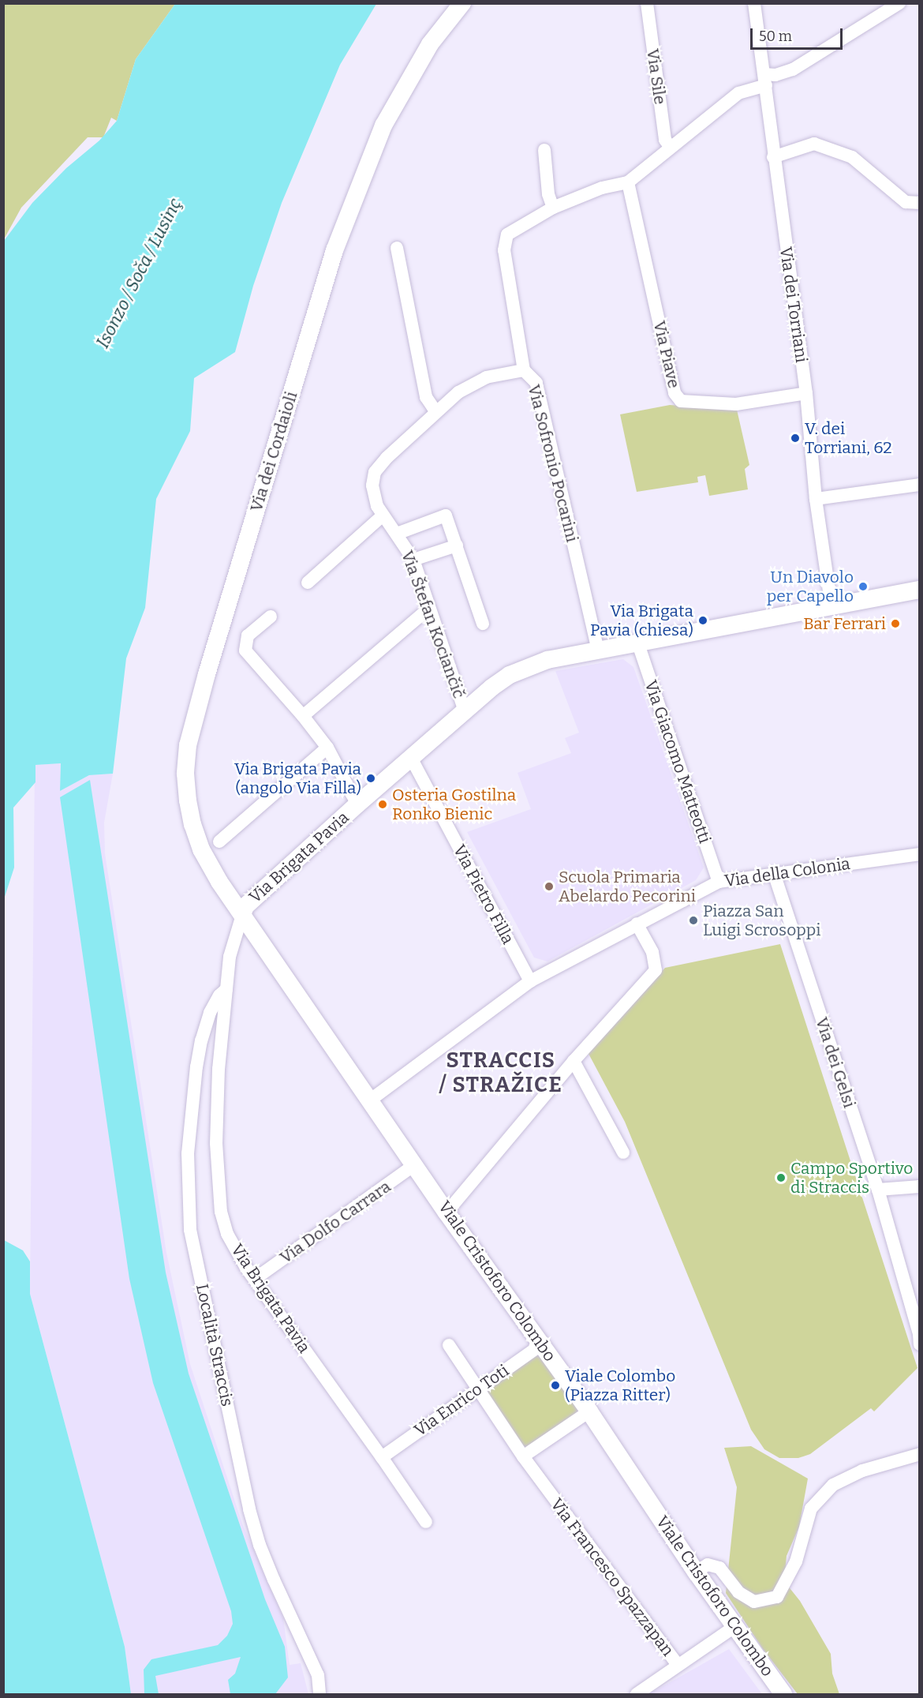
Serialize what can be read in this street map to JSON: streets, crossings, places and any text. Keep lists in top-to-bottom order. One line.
{"streets":{"street":["Via Sile","Via dei Torriani","Via Piave","Via dei Cordaioli","Via Sofronio Pocarini","Via Štefan Kociančič","Via Giacomo Matteotti","Via Brigata Pavia","Via della Colonia","Via Pietro Filla","Via dei Gelsi","Via Dolfo Carrara","Viale Cristoforo Colombo","Località Straccis","Via Enrico Toti","Via Francesco Spazzapan"]},"crossings":[["Via dei Torriani","Via Piave"],["Via dei Torriani","Via Brigata Pavia"],["Via dei Cordaioli","Via Brigata Pavia"],["Via dei Cordaioli","Viale Cristoforo Colombo"],["Via Sofronio Pocarini","Via Štefan Kociančič"],["Via Sofronio Pocarini","Via Brigata Pavia"],["Via Štefan Kociančič","Via Brigata Pavia"],["Via Giacomo Matteotti","Via Brigata Pavia"],["Via Giacomo Matteotti","Via della Colonia"],["Via Brigata Pavia","Via Pietro Filla"],["Via Brigata Pavia","Via Dolfo Carrara"],["Via Brigata Pavia","Viale Cristoforo Colombo"],["Via Brigata Pavia","Località Straccis"],["Via Brigata Pavia","Via Enrico Toti"],["Via della Colonia","Via Pietro Filla"],["Via della Colonia","Via dei Gelsi"],["Via della Colonia","Viale Cristoforo Colombo"],["Via Dolfo Carrara","Viale Cristoforo Colombo"],["Viale Cristoforo Colombo","Via Enrico Toti"],["Viale Cristoforo Colombo","Via Francesco Spazzapan"],["Via Enrico Toti","Via Francesco Spazzapan"]],"districts":["STRACCIS / STRAŽICE"],"water":["Isonzo / Soča / Lusinç"],"places":["V. dei Torriani, 62","Un Diavolo per Capello","Via Brigata Pavia (chiesa)","Bar Ferrari","Via Brigata Pavia (angolo Via Filla)","Osteria Gostilna Ronko Bienic","Scuola Primaria Abelardo Pecorini","Piazza San Luigi Scrosoppi","Campo Sportivo di Straccis","Viale Colombo (Piazza Ritter)"],"scale_bar":"50 m"}
